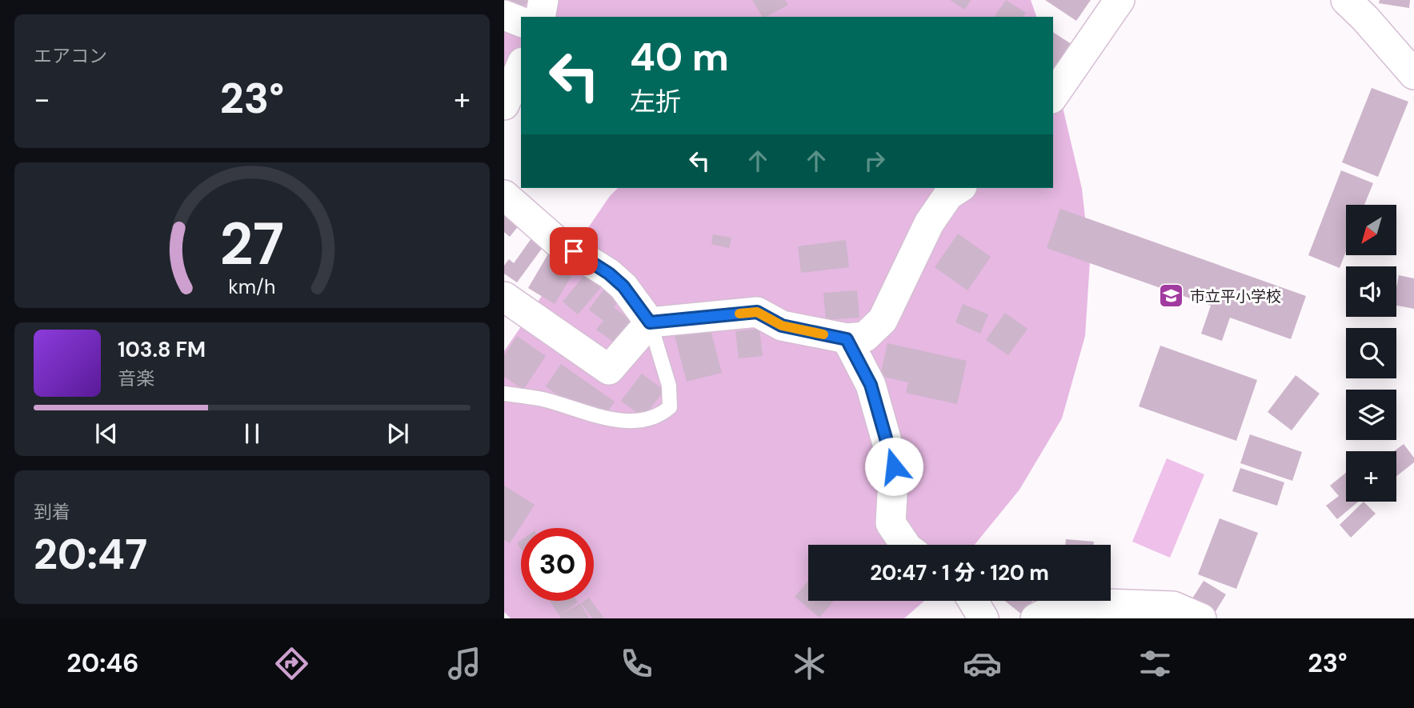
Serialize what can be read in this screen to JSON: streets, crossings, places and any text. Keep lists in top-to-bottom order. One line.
{"places":{"school or university":["市立平小学校"]},"north":"bottom left","page":{"tile":["エアコン",["到着","20:47"]],"turn":["40 m","左折"],"heat":["−","23°","+"],"map_buttons":"+","song":["103.8 FM","音楽"],"limit":"30","trip":"20:47 · 1 分 · 120 m","tabs":["20:46","23°"],"gauge":["27","km/h"]}}
